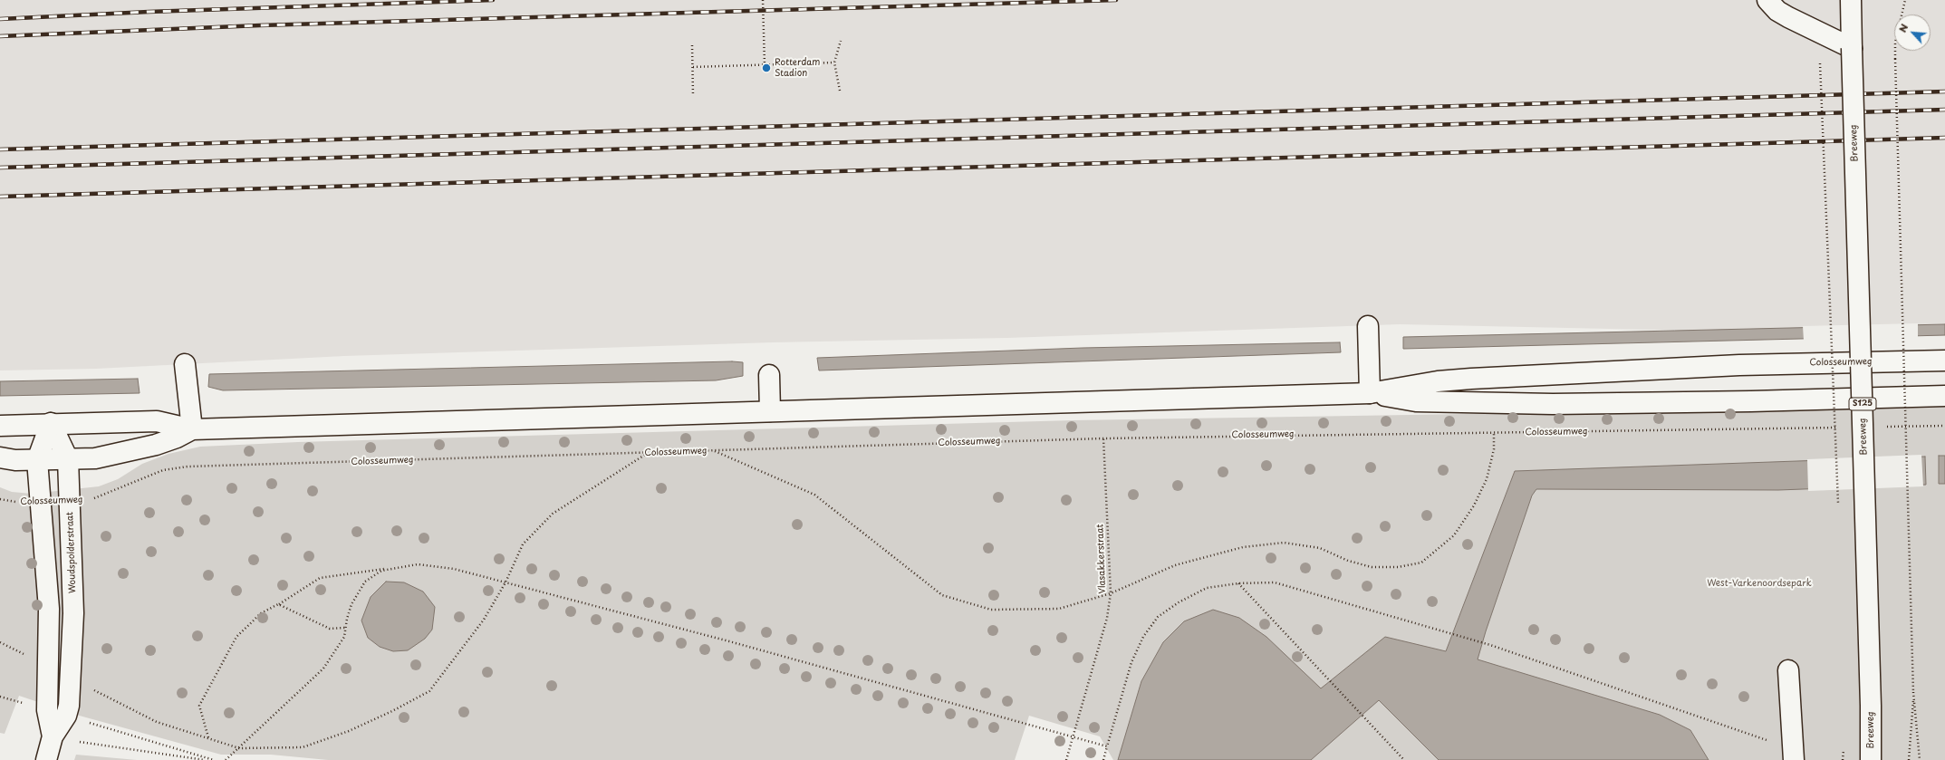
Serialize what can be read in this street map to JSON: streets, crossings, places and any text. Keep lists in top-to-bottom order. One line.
{"streets":{"main road":["Breeweg","Colosseumweg","S125","Woudspolderstraat"],"path":["Vlasakkerstraat"]},"crossings":[["Breeweg","S125"],["Colosseumweg","Woudspolderstraat"],["Colosseumweg","Vlasakkerstraat"]],"parks":["West-Varkenoordsepark"],"places":["Rotterdam Stadion"],"north":"top left"}
